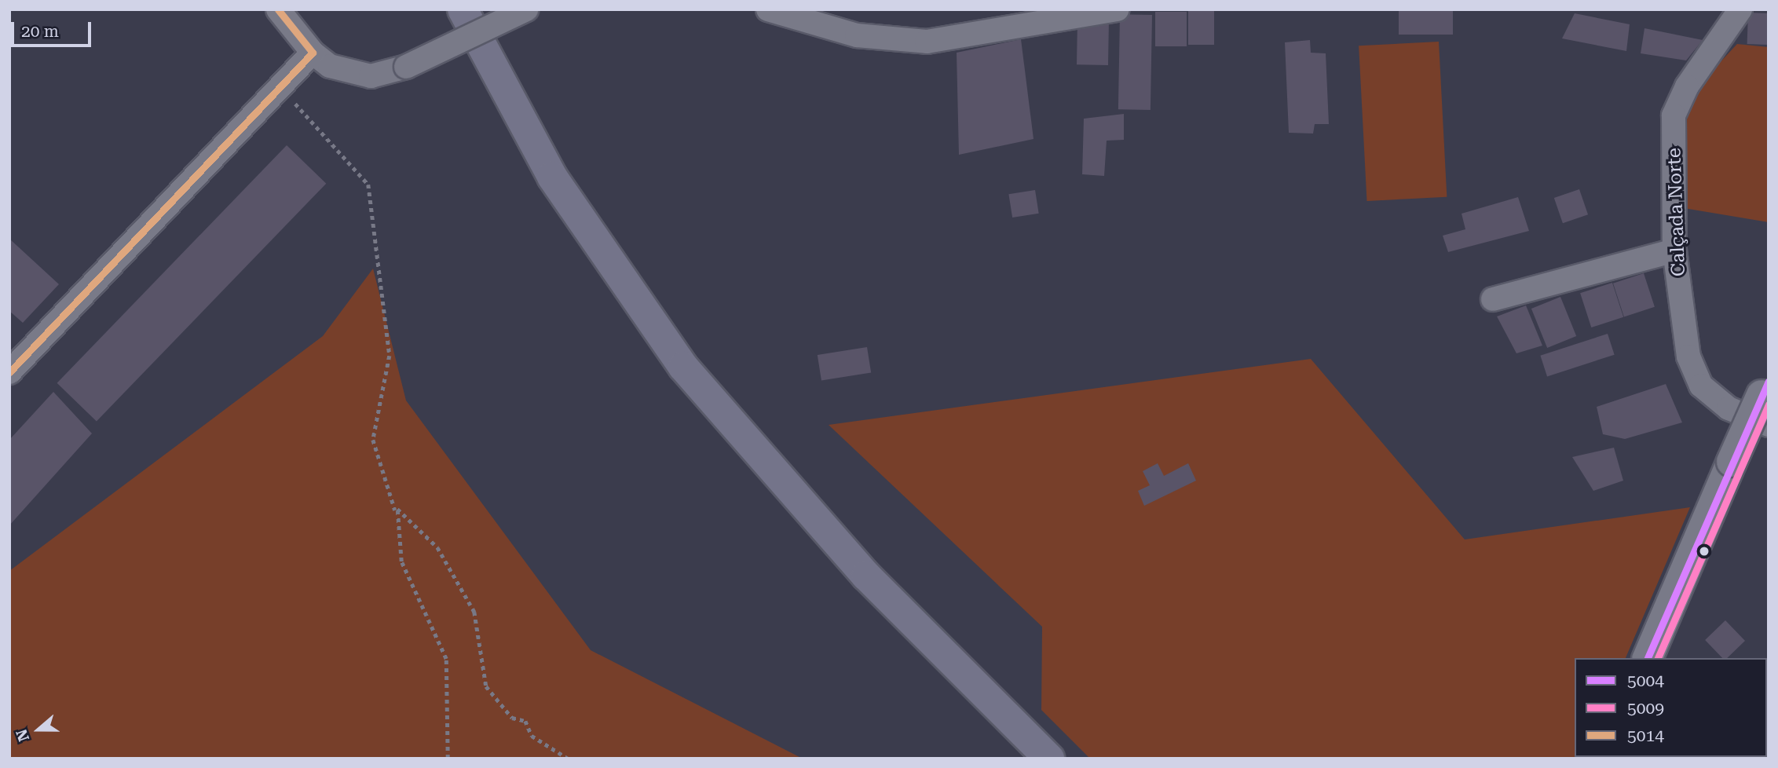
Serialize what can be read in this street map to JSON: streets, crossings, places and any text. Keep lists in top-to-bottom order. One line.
{"streets":{"street":["Calçada Norte"]},"lines":["transit line 5014","transit line 5004","transit line 5009"],"legend":["5004","5009","5014"],"scale_bar":"20 m","north":"left"}
